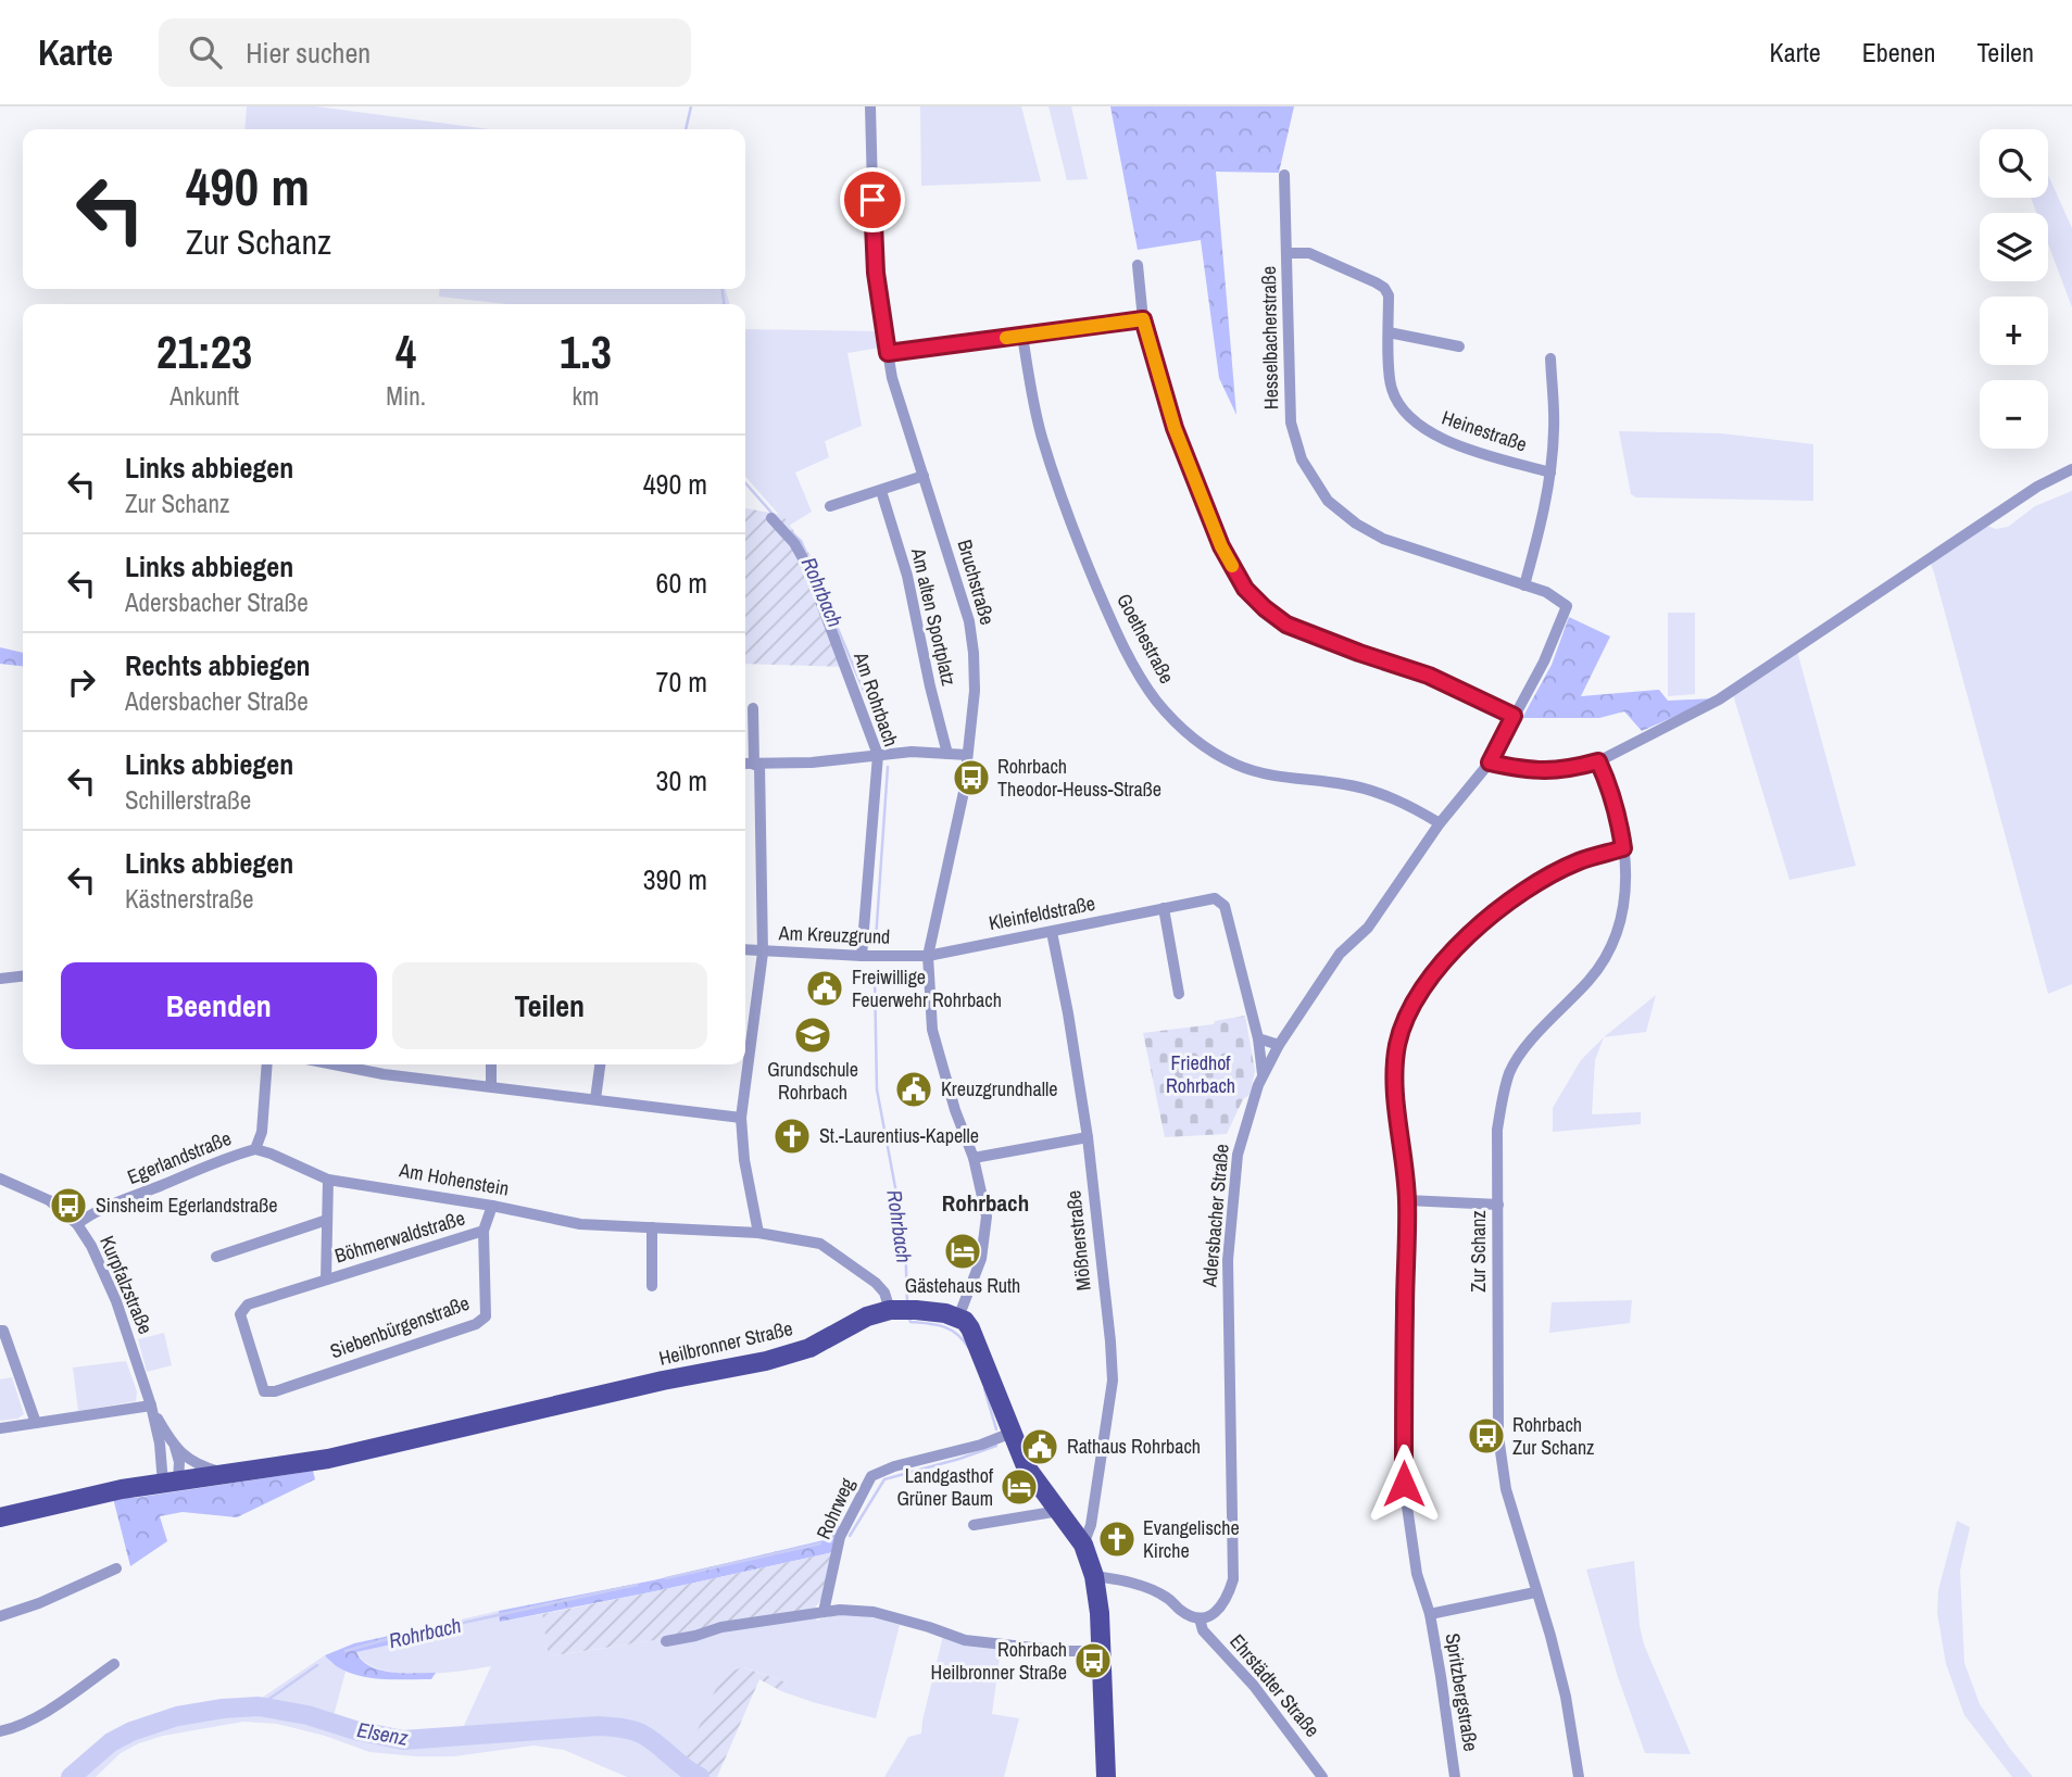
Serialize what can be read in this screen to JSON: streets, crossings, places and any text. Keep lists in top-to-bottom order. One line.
{"streets":{"main road":["Heilbronner Straße"],"street":["Hesselbacherstraße","Heinestraße","Bruchstraße","Am alten Sportplatz","Goethestraße","Am Rohrbach","Kleinfeldstraße","Am Kreuzgrund","Egerlandstraße","Am Hohenstein","Adersbacher Straße","Böhmerwaldstraße","Mößnerstraße","Zur Schanz","Kurpfalzstraße","Siebenbürgenstraße","Rohrweg","Ehrstädter Straße","Spritzbergstraße"]},"crossings":[["Hesselbacherstraße","Heinestraße"],["Hesselbacherstraße","Adersbacher Straße"],["Bruchstraße","Kleinfeldstraße"],["Bruchstraße","Am Kreuzgrund"],["Goethestraße","Adersbacher Straße"],["Am Rohrbach","Am Kreuzgrund"],["Kleinfeldstraße","Am Kreuzgrund"],["Kleinfeldstraße","Adersbacher Straße"],["Kleinfeldstraße","Mößnerstraße"],["Egerlandstraße","Am Hohenstein"],["Egerlandstraße","Kurpfalzstraße"],["Am Hohenstein","Böhmerwaldstraße"],["Am Hohenstein","Siebenbürgenstraße"],["Am Hohenstein","Heilbronner Straße"],["Adersbacher Straße","Ehrstädter Straße"],["Böhmerwaldstraße","Siebenbürgenstraße"],["Zur Schanz","Spritzbergstraße"],["Kurpfalzstraße","Heilbronner Straße"]],"districts":["Rohrbach"],"water":["Rohrbach","Elsenz"],"parks":["Friedhof Rohrbach"],"places":{"bus stop":["Rohrbach Theodor-Heuss-Straße","Sinsheim Egerlandstraße","Rohrbach Zur Schanz","Rohrbach Heilbronner Straße"],"public building":["Freiwillige Feuerwehr Rohrbach","Kreuzgrundhalle","Rathaus Rohrbach"],"school or university":["Grundschule Rohrbach"],"church":["St.-Laurentius-Kapelle","Evangelische Kirche"],"hotel":["Gästehaus Ruth","Landgasthof Grüner Baum"]},"page":{"header":"Karte","search":"Hier suchen","nav":["Karte","Ebenen","Teilen"],"map_buttons":["+","−"],"turn":["490 m","Zur Schanz"],"eta":["21:23","Ankunft","4","Min.","1.3","km"],"list":[{"name":"Links abbiegen","note":"Zur Schanz","value":"490 m"},{"name":"Links abbiegen","note":"Adersbacher Straße","value":"60 m"},{"name":"Rechts abbiegen","note":"Adersbacher Straße","value":"70 m"},{"name":"Links abbiegen","note":"Schillerstraße","value":"30 m"},{"name":"Links abbiegen","note":"Kästnerstraße","value":"390 m"}],"buttons":["Beenden","Teilen"]}}
